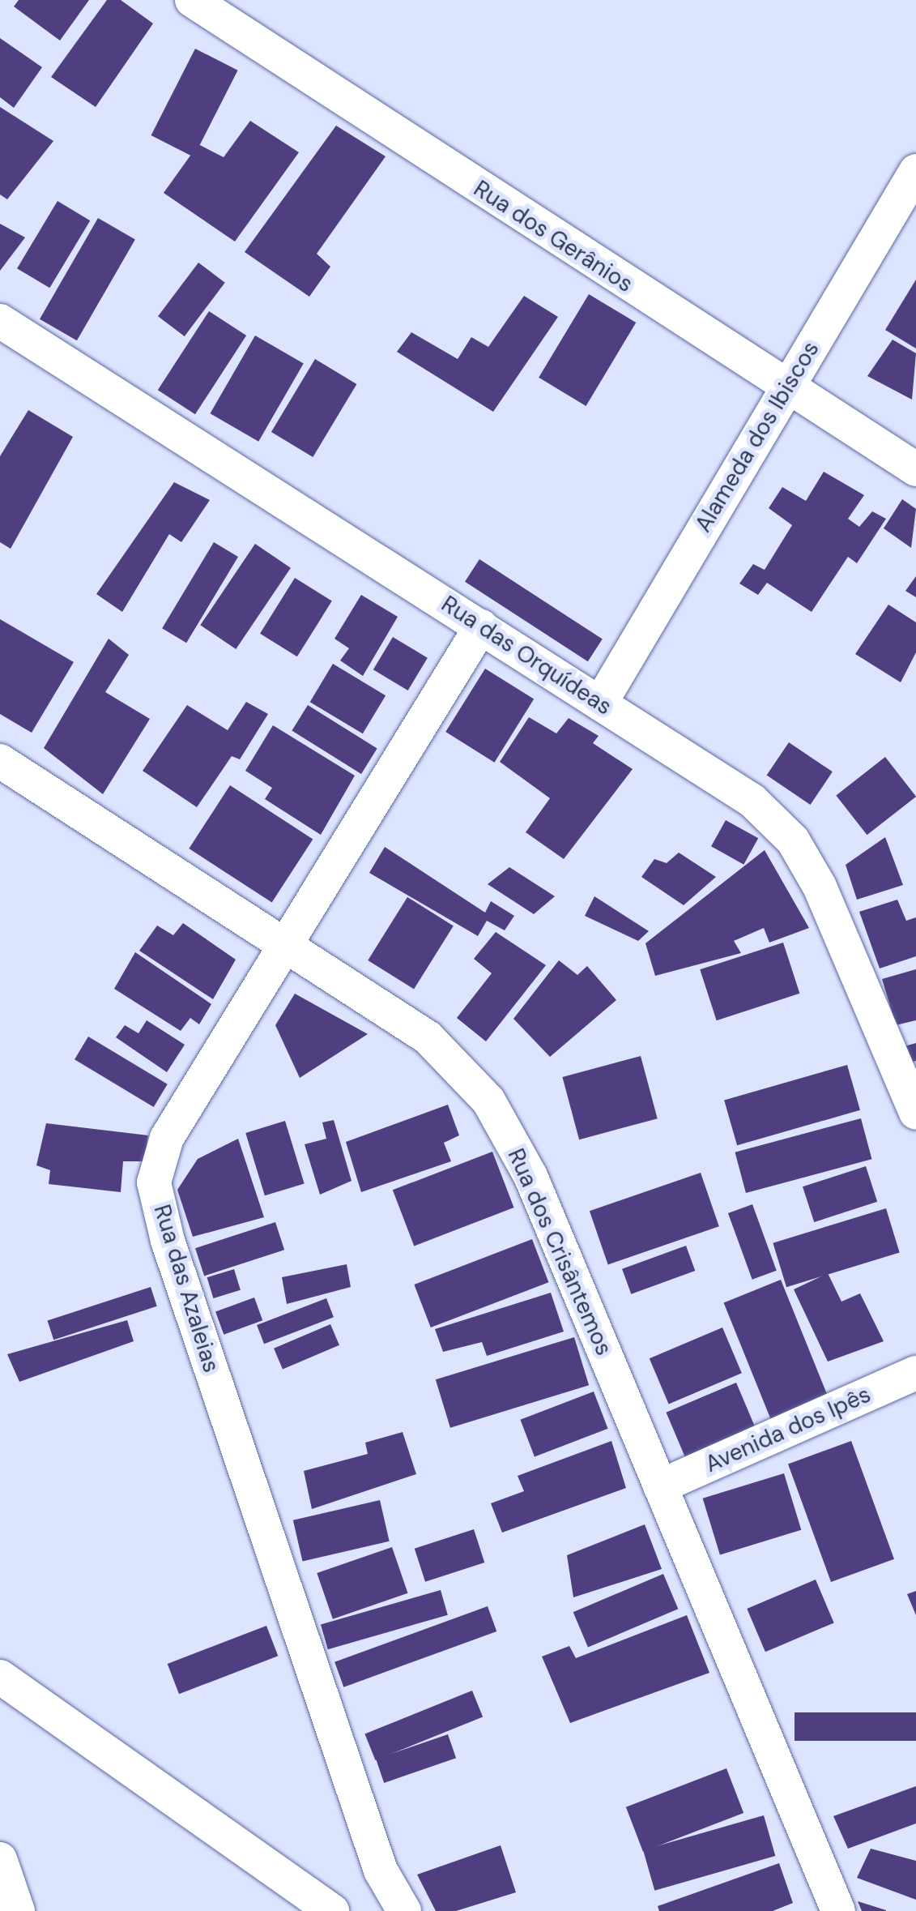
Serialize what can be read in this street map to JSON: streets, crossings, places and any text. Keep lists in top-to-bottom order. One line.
{"streets":{"street":["Rua dos Gerânios","Alameda dos Ibiscos","Rua das Orquídeas","Rua dos Crisântemos","Rua das Azaleias","Avenida dos Ipês"]},"crossings":[["Rua dos Gerânios","Alameda dos Ibiscos"],["Alameda dos Ibiscos","Rua das Orquídeas"],["Rua das Orquídeas","Rua das Azaleias"],["Rua dos Crisântemos","Rua das Azaleias"],["Rua dos Crisântemos","Avenida dos Ipês"]]}
